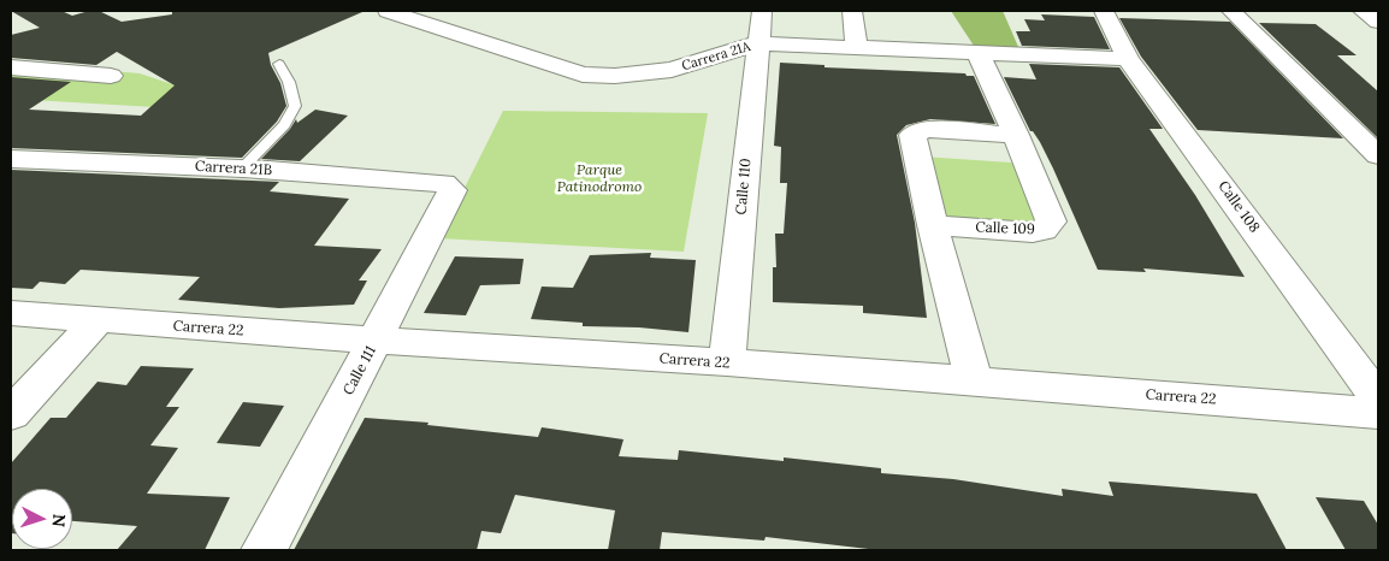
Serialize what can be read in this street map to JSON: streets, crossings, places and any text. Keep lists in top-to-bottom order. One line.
{"streets":{"street":["Carrera 21A","Carrera 21B","Calle 110","Calle 108","Calle 109","Carrera 22","Calle 111"]},"crossings":[["Carrera 21A","Calle 110"],["Carrera 21A","Calle 108"],["Carrera 21A","Calle 109"],["Carrera 21B","Calle 111"],["Calle 110","Carrera 22"],["Carrera 22","Calle 111"]],"parks":["Parque Patinodromo"],"north":"right"}
